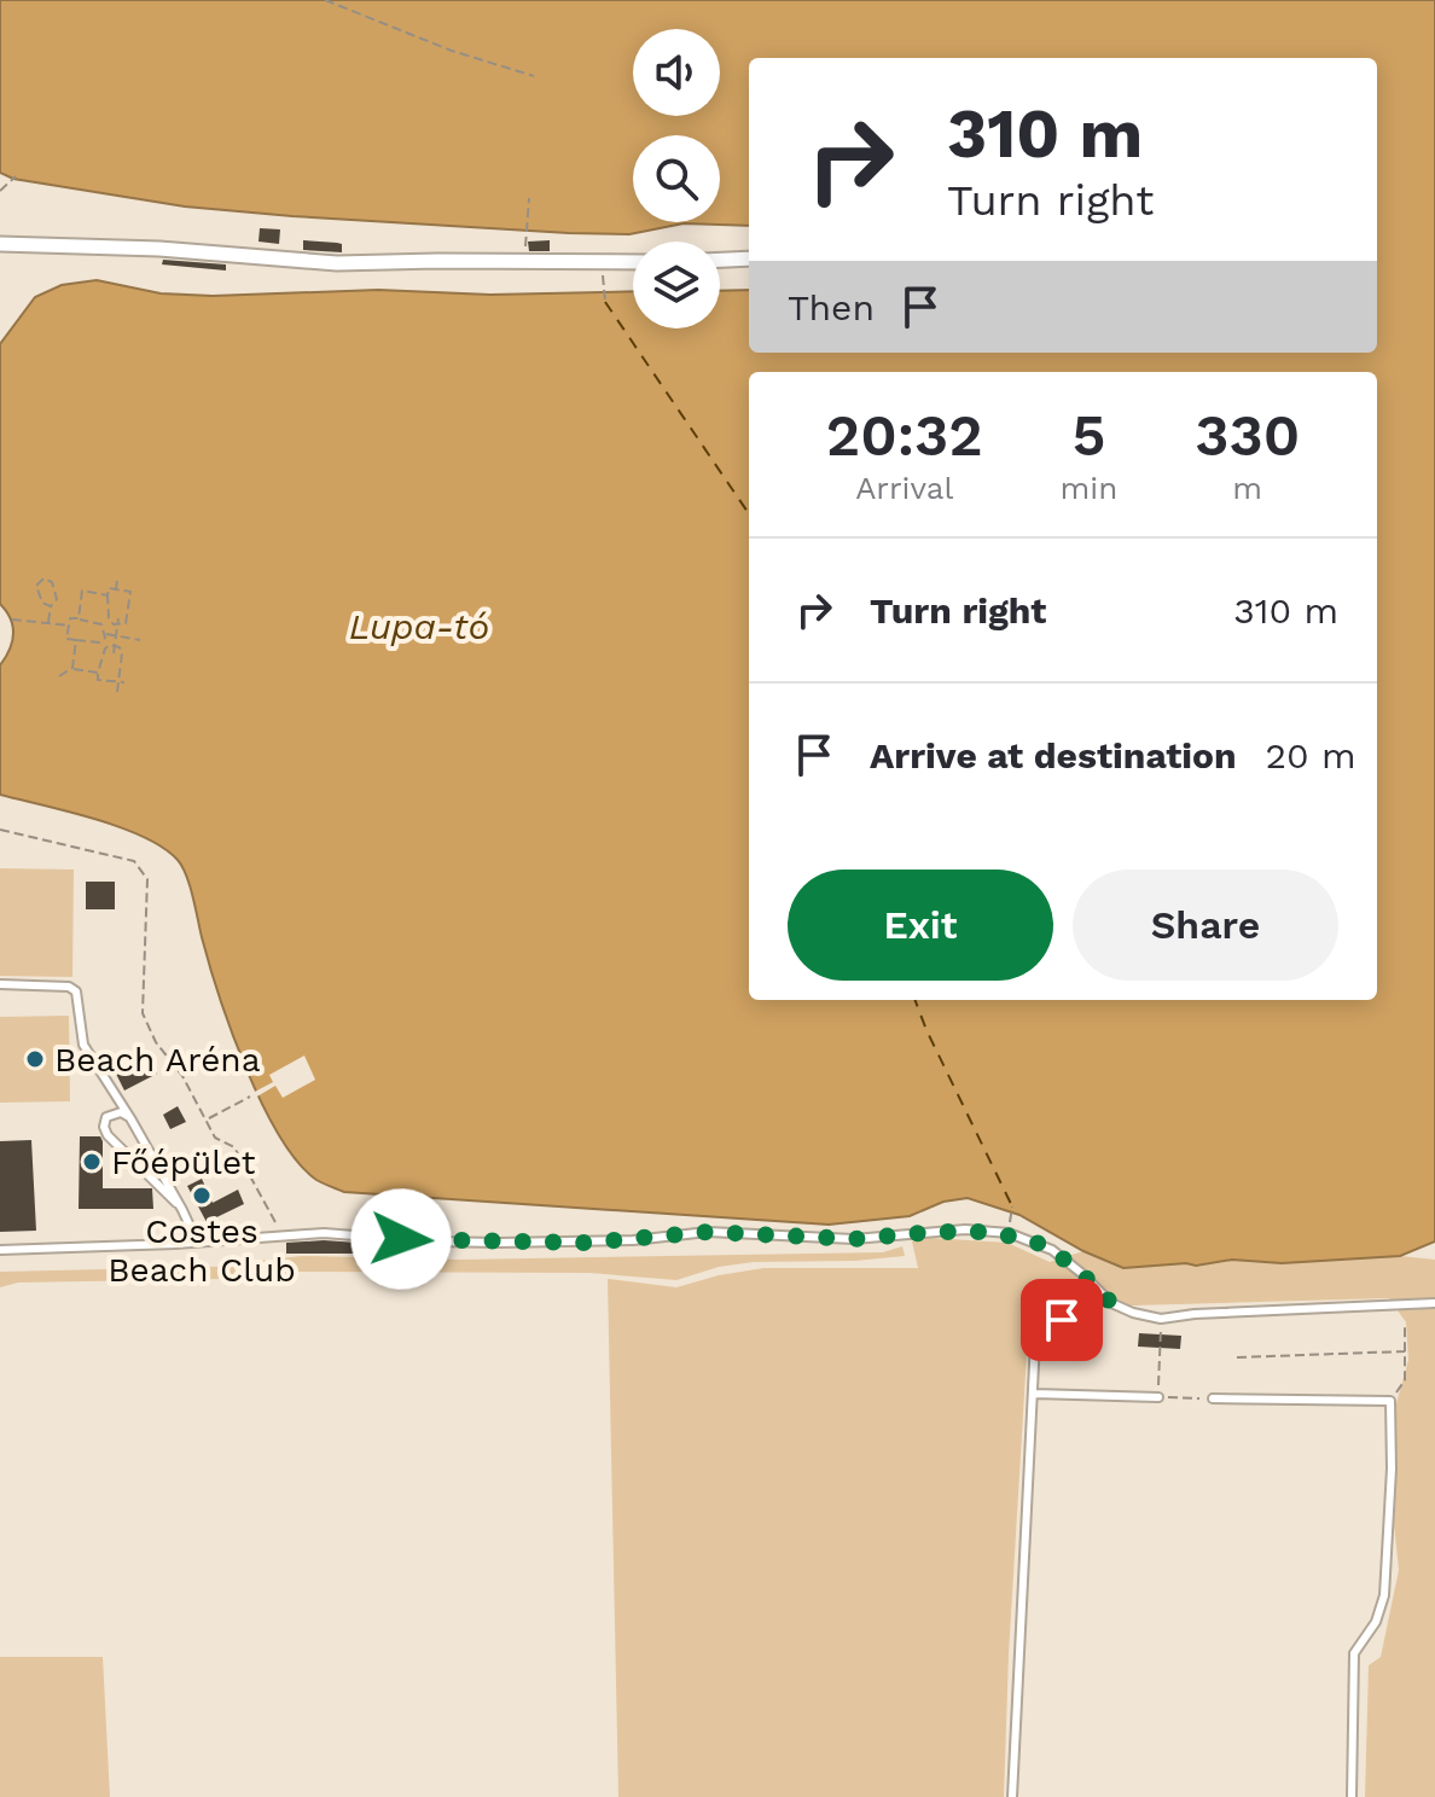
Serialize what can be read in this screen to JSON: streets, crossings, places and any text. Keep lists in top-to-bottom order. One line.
{"water":["Lupa-tó"],"places":["Beach Aréna","Főépület","Costes Beach Club"],"page":{"turn":["310 m","Turn right"],"then":"Then","eta":["20:32","Arrival","5","min","330","m"],"list":[{"name":"Turn right","value":"310 m"},{"name":"Arrive at destination","value":"20 m"}],"buttons":["Exit","Share"]}}
